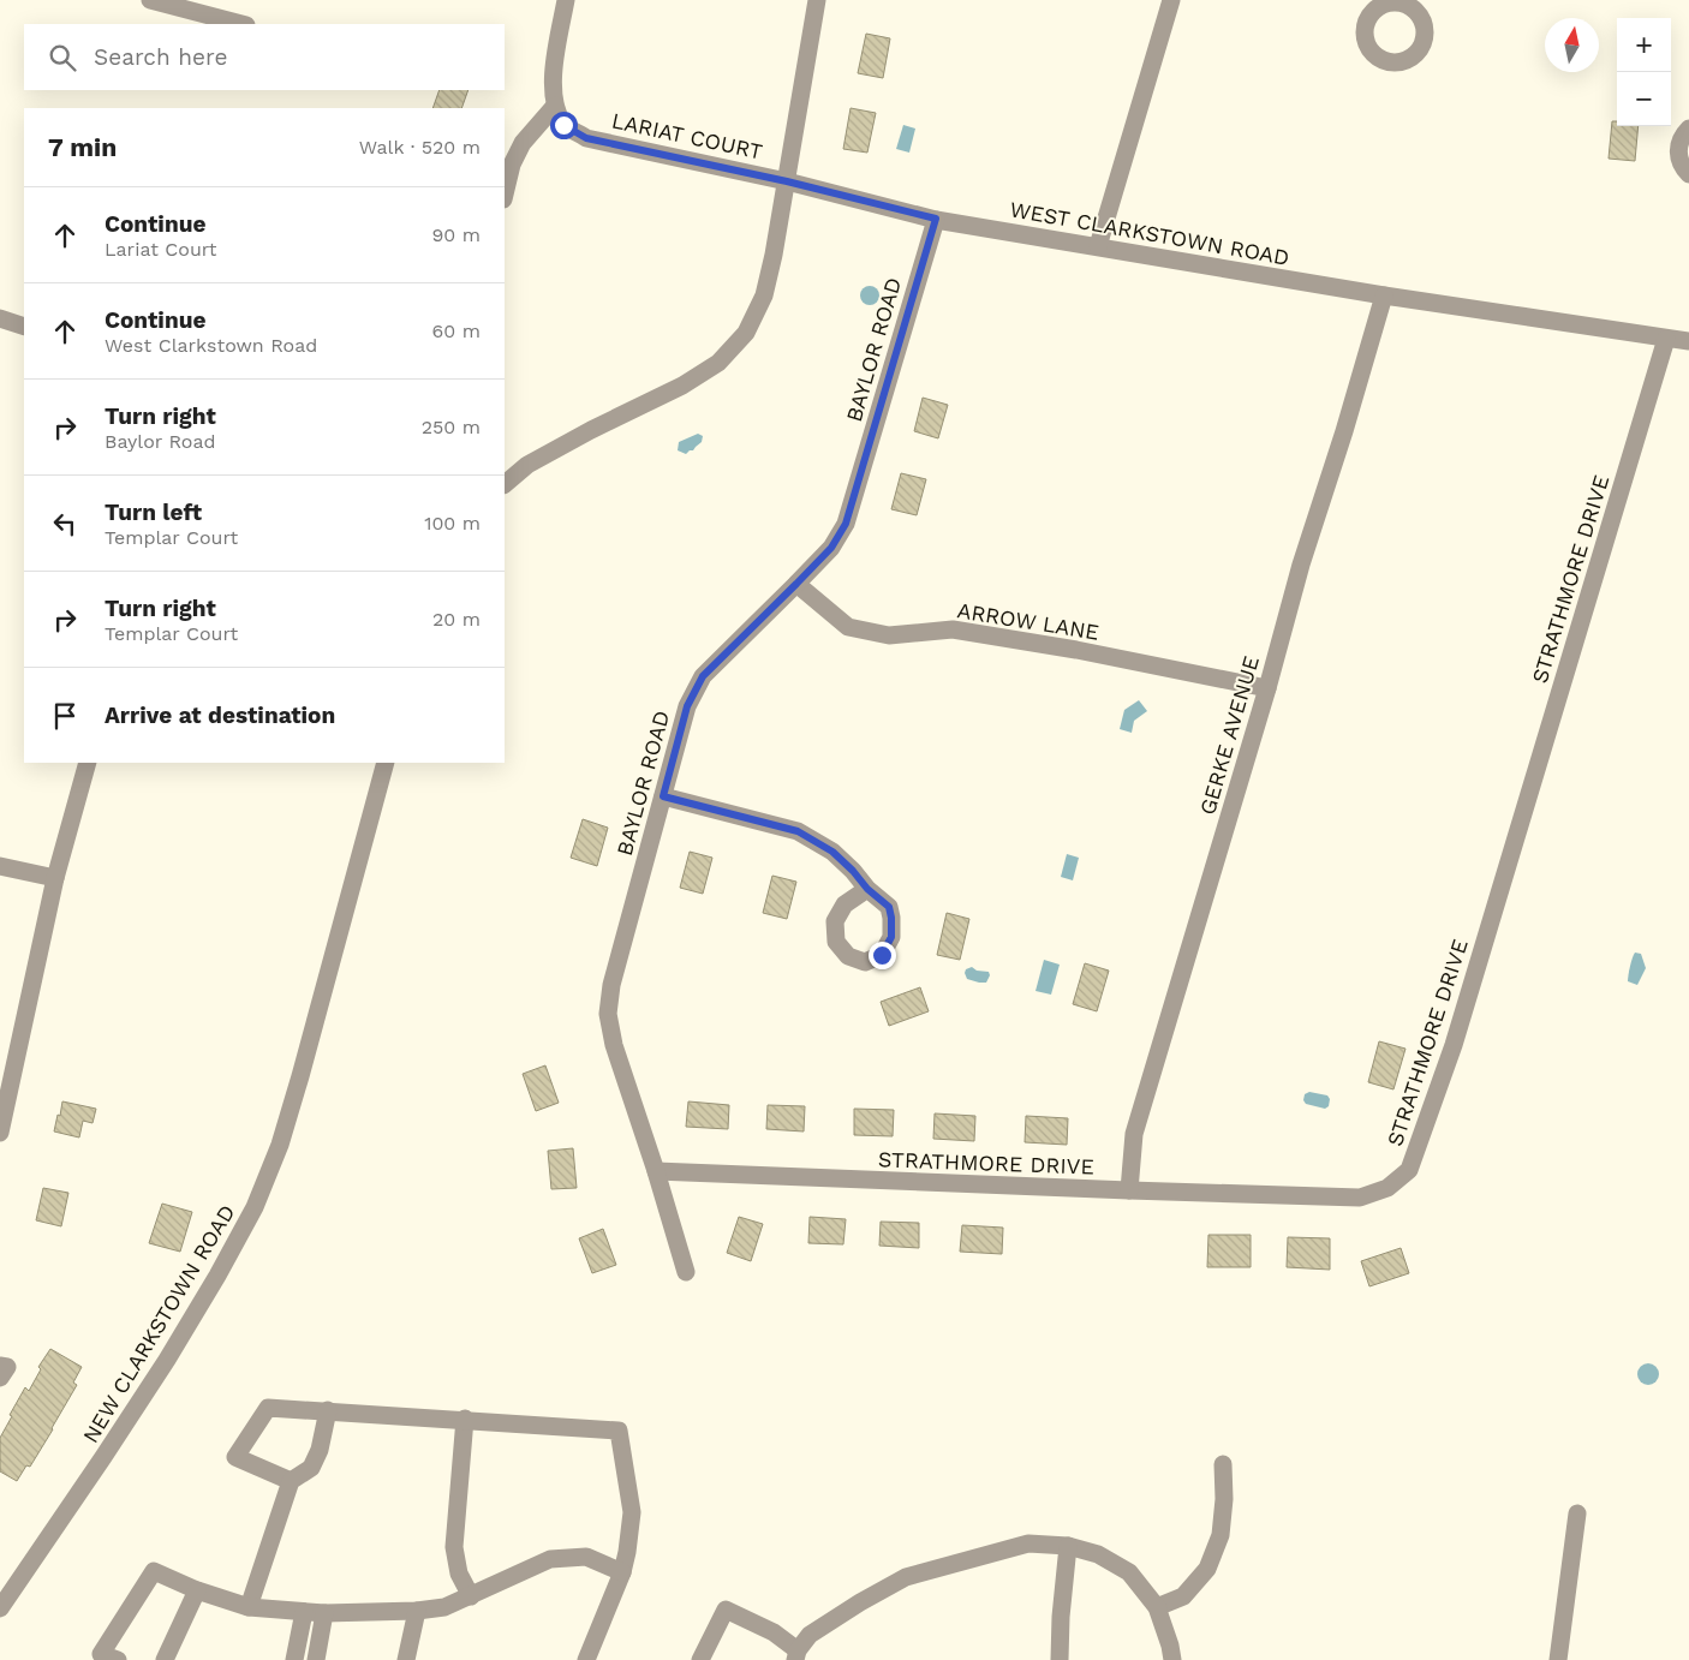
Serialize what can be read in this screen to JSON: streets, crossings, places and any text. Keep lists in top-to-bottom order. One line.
{"streets":{"street":["LARIAT COURT","WEST CLARKSTOWN ROAD","BAYLOR ROAD","STRATHMORE DRIVE","ARROW LANE","GERKE AVENUE","NEW CLARKSTOWN ROAD"]},"crossings":[["LARIAT COURT","WEST CLARKSTOWN ROAD"],["WEST CLARKSTOWN ROAD","BAYLOR ROAD"],["WEST CLARKSTOWN ROAD","STRATHMORE DRIVE"],["WEST CLARKSTOWN ROAD","GERKE AVENUE"],["BAYLOR ROAD","STRATHMORE DRIVE"],["BAYLOR ROAD","ARROW LANE"],["STRATHMORE DRIVE","GERKE AVENUE"],["ARROW LANE","GERKE AVENUE"]],"north":"top","page":{"map_buttons":["+","−"],"search":"Search here","heading":["7 min","Walk · 520 m"],"list":[["Continue","Lariat Court","90 m"],["Continue","West Clarkstown Road","60 m"],["Turn right","Baylor Road","250 m"],["Turn left","Templar Court","100 m"],["Turn right","Templar Court","20 m"],"Arrive at destination"]}}
